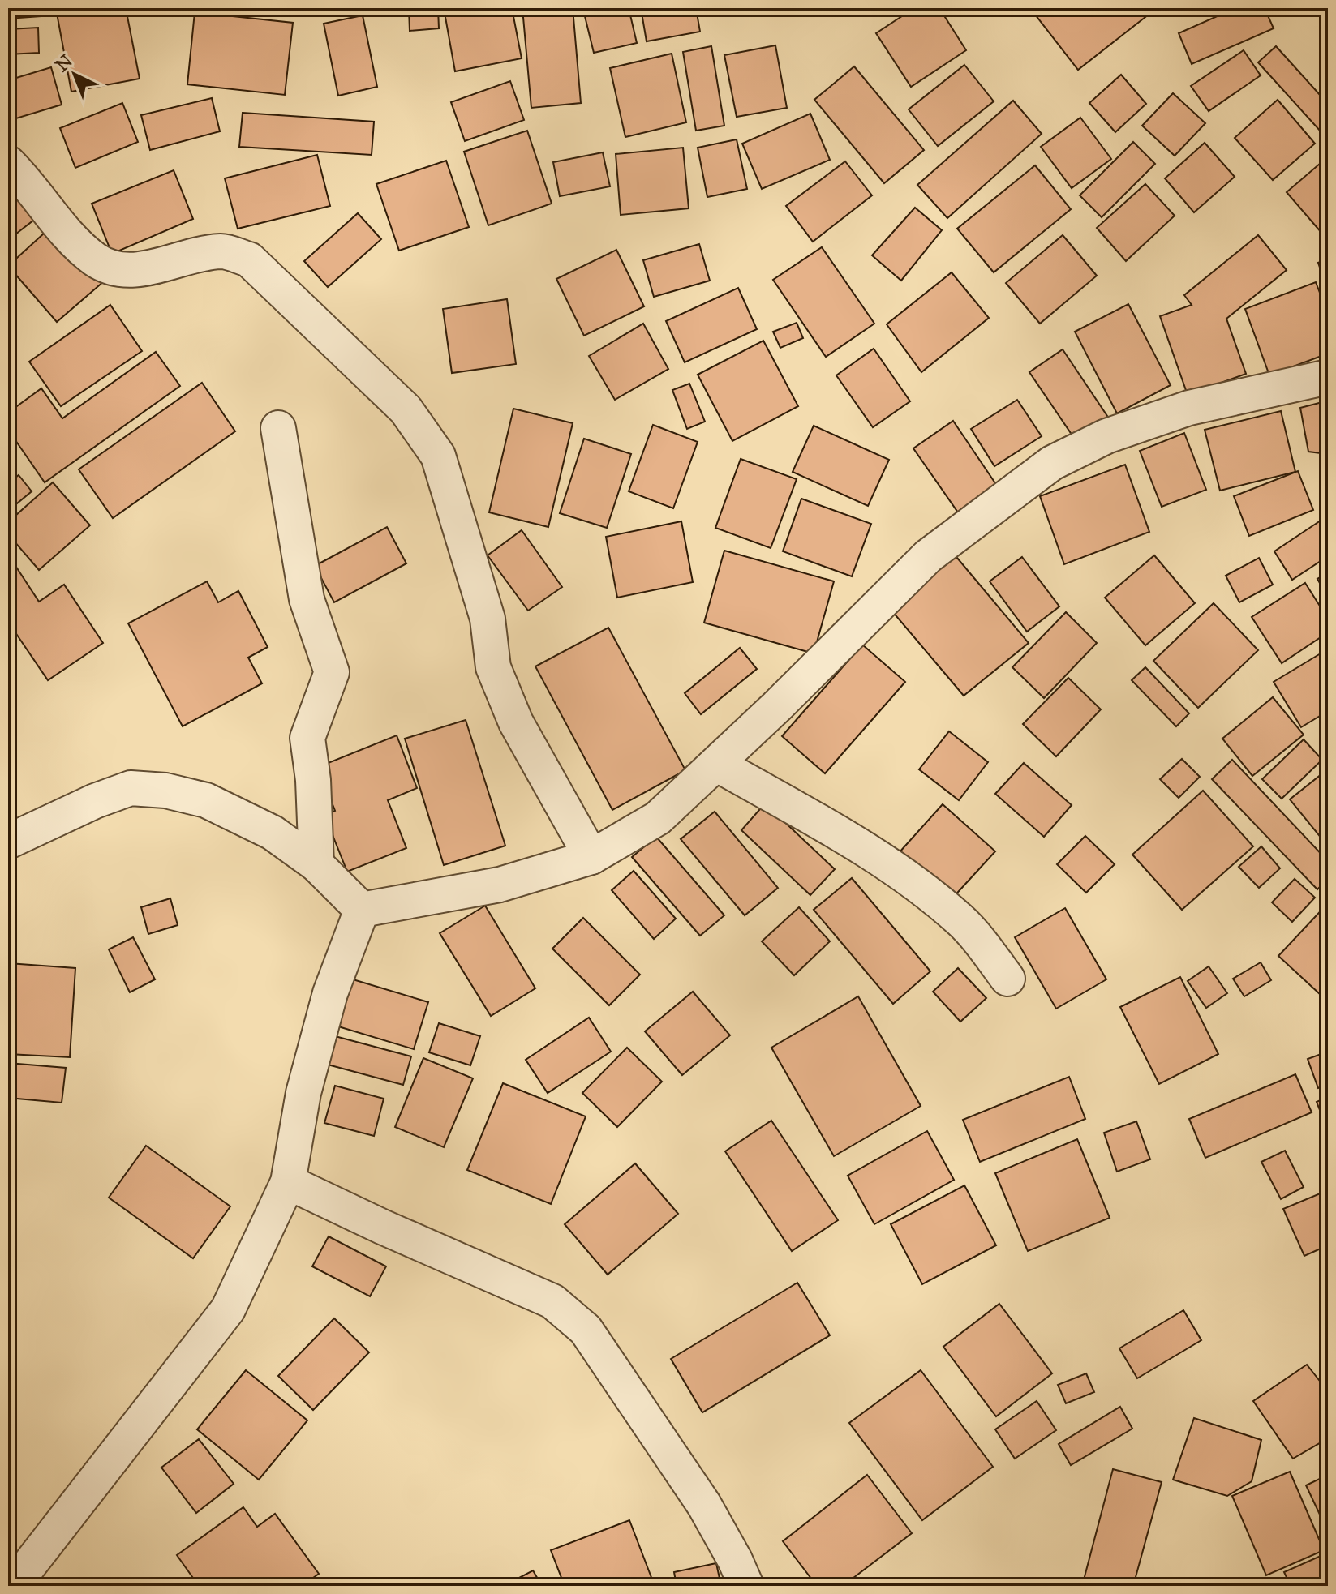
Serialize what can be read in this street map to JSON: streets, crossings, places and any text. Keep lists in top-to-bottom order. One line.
{"north":"top left"}
